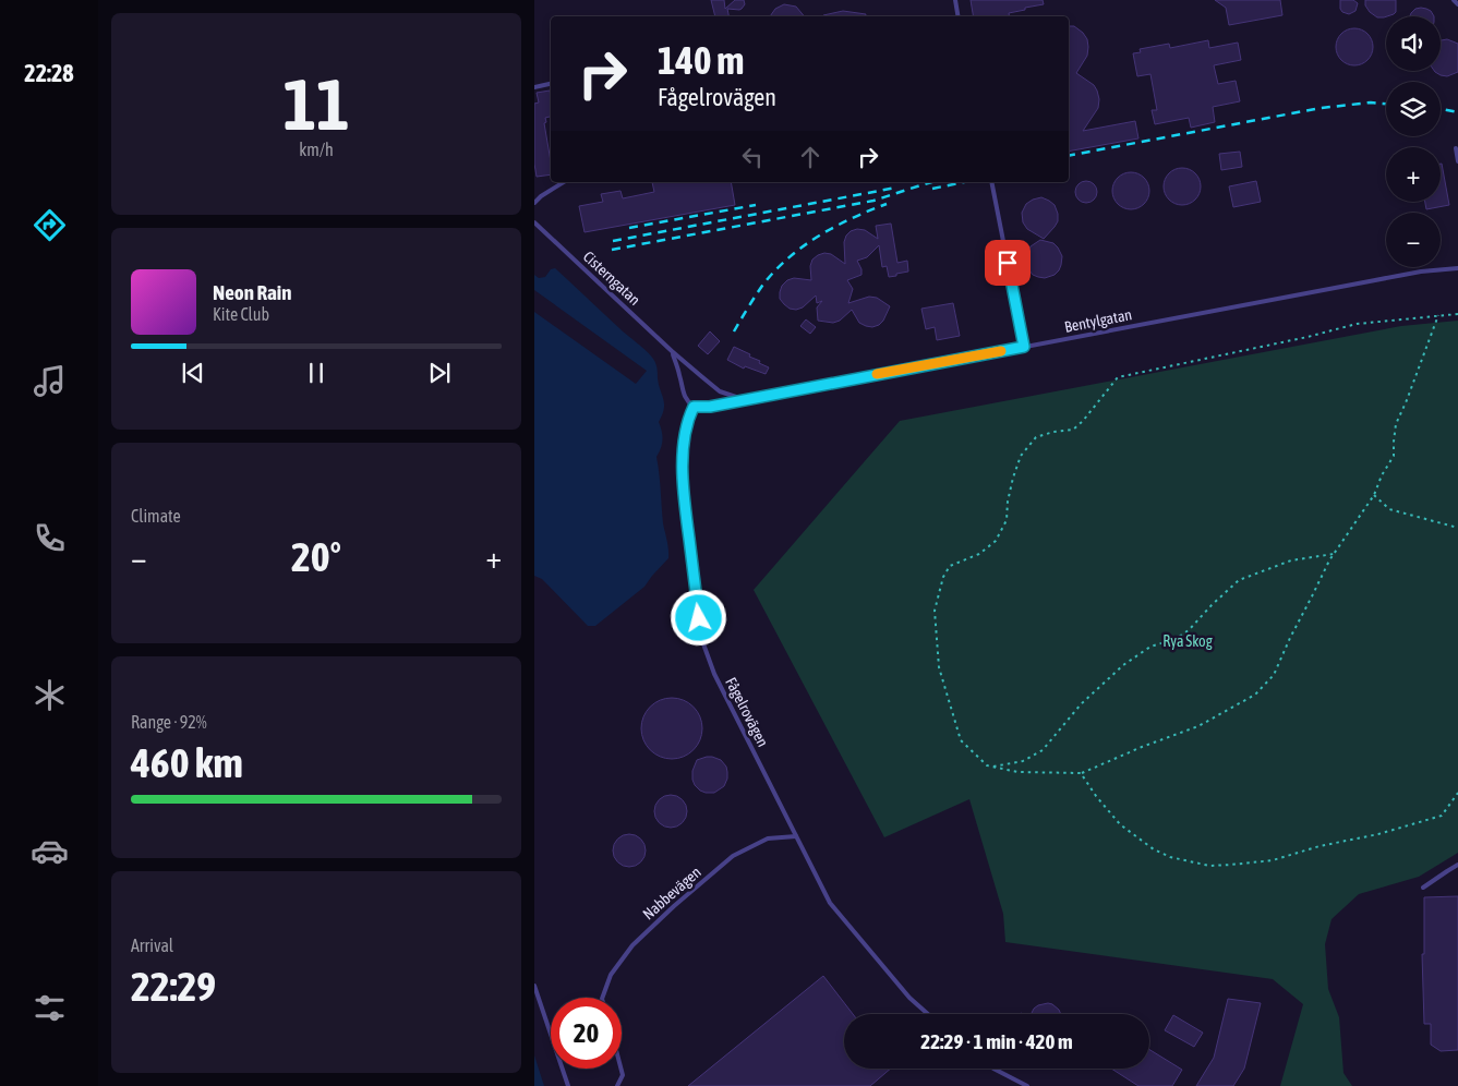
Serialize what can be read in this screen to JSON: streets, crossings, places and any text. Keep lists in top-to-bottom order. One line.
{"streets":{"lane":["Cisterngatan","Bentylgatan","Fågelrovägen","Nabbevägen"]},"crossings":[["Cisterngatan","Bentylgatan"],["Cisterngatan","Fågelrovägen"],["Fågelrovägen","Nabbevägen"]],"parks":["Rya Skog"],"page":{"tabs":"22:28","tile":[["11","km/h"],"Climate",["Range · 92%","460 km"],["Arrival","22:29"]],"map_buttons":["+","−"],"turn":["140 m","Fågelrovägen"],"song":["Neon Rain","Kite Club"],"heat":["−","20°","+"],"limit":"20","trip":"22:29 · 1 min · 420 m"}}
